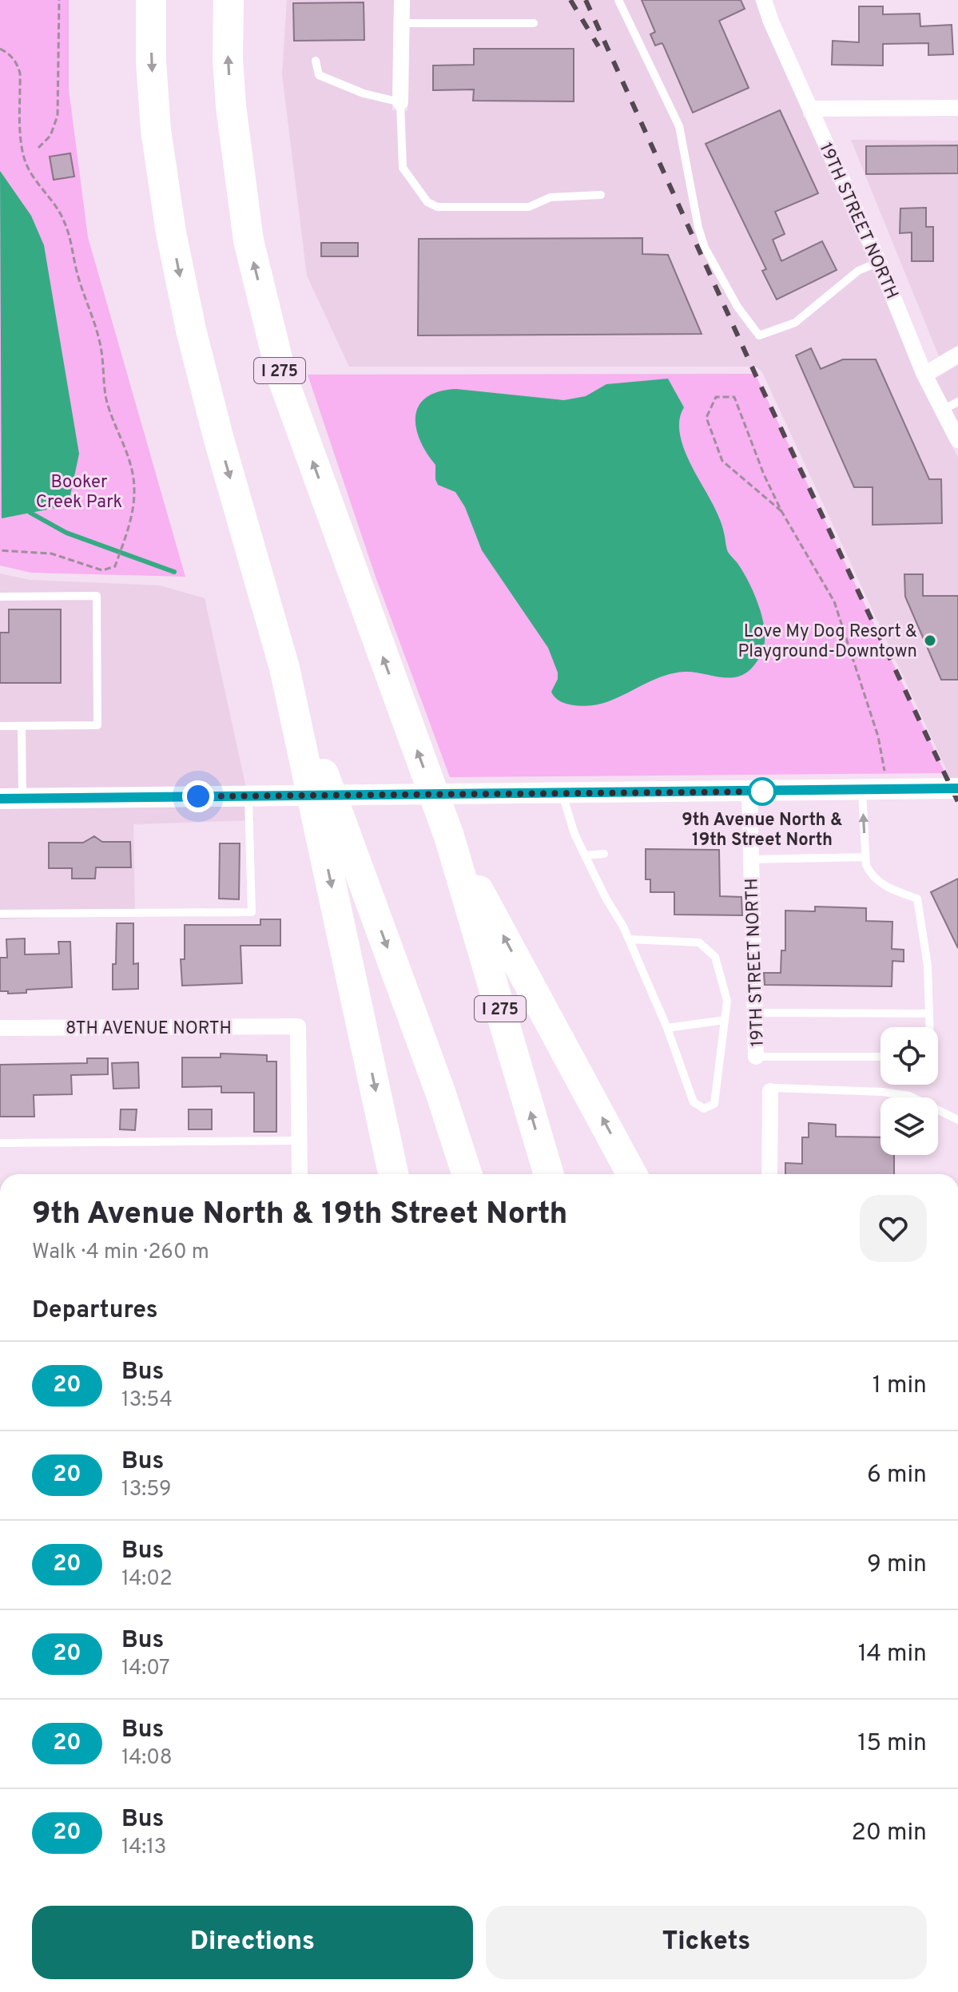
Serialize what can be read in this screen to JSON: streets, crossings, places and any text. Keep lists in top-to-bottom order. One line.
{"streets":{"highway":["I 275"],"street":["19TH STREET NORTH","8TH AVENUE NORTH"]},"parks":["Booker Creek Park"],"places":["Love My Dog Resort & Playground-Downtown","9th Avenue North & 19th Street North"],"lines":["bus line 20"],"page":{"heading":[["9th Avenue North & 19th Street North","Walk · 4 min · 260 m"],"Departures"],"list":[{"mark":"20","name":"Bus","note":"13:54","value":"1 min"},{"mark":"20","name":"Bus","note":"13:59","value":"6 min"},{"mark":"20","name":"Bus","note":"14:02","value":"9 min"},{"mark":"20","name":"Bus","note":"14:07","value":"14 min"},{"mark":"20","name":"Bus","note":"14:08","value":"15 min"},{"mark":"20","name":"Bus","note":"14:13","value":"20 min"}],"buttons":["Directions","Tickets"]}}
